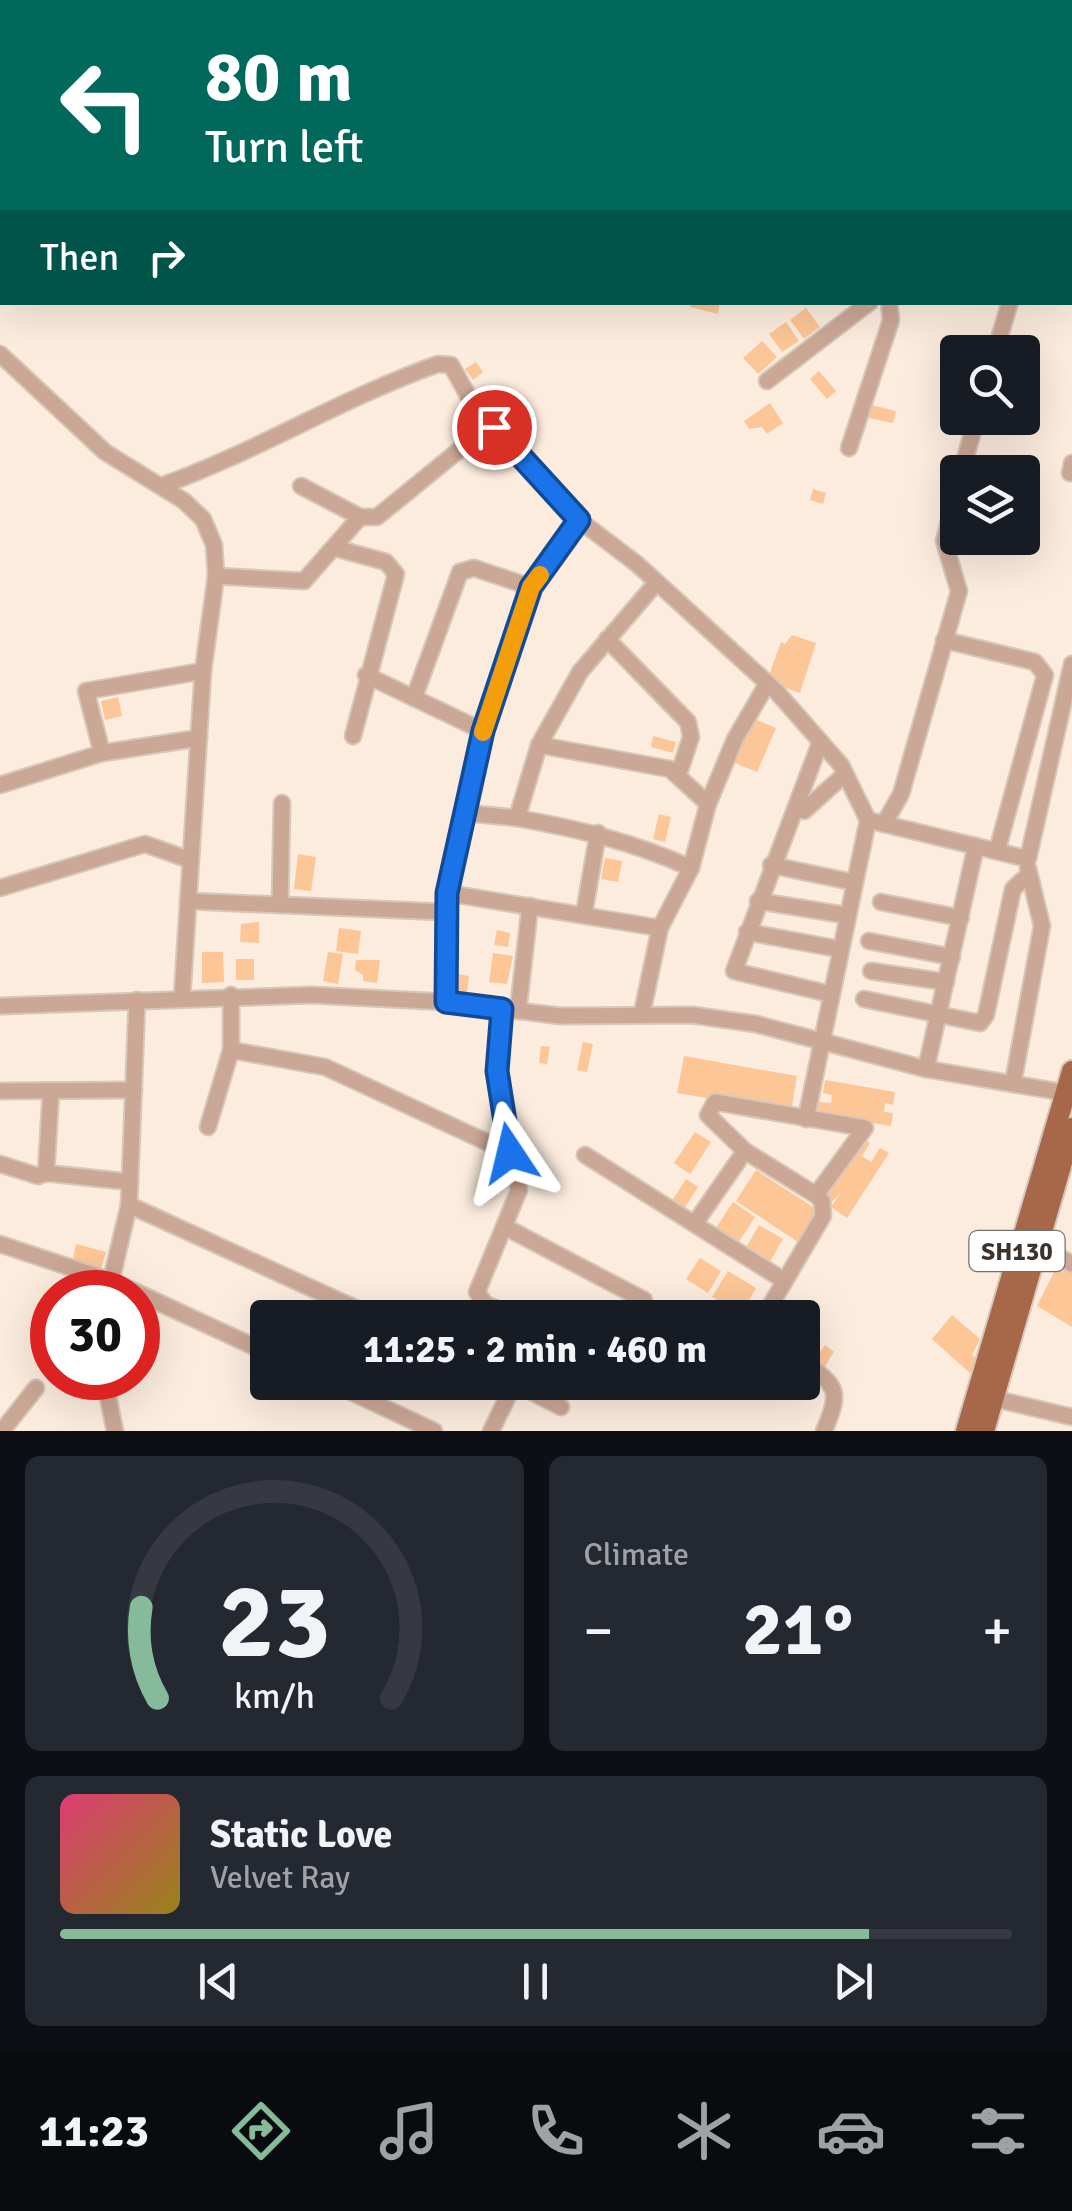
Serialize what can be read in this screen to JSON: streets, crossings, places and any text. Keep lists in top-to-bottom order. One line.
{"streets":{"main road":["SH130"]},"page":{"turn":["80 m","Turn left"],"then":"Then","limit":"30","trip":"11:25 · 2 min · 460 m","tile":"Climate","heat":["−","21°","+"],"song":["Static Love","Velvet Ray"],"tabs":"11:23","gauge":["23","km/h"]}}
